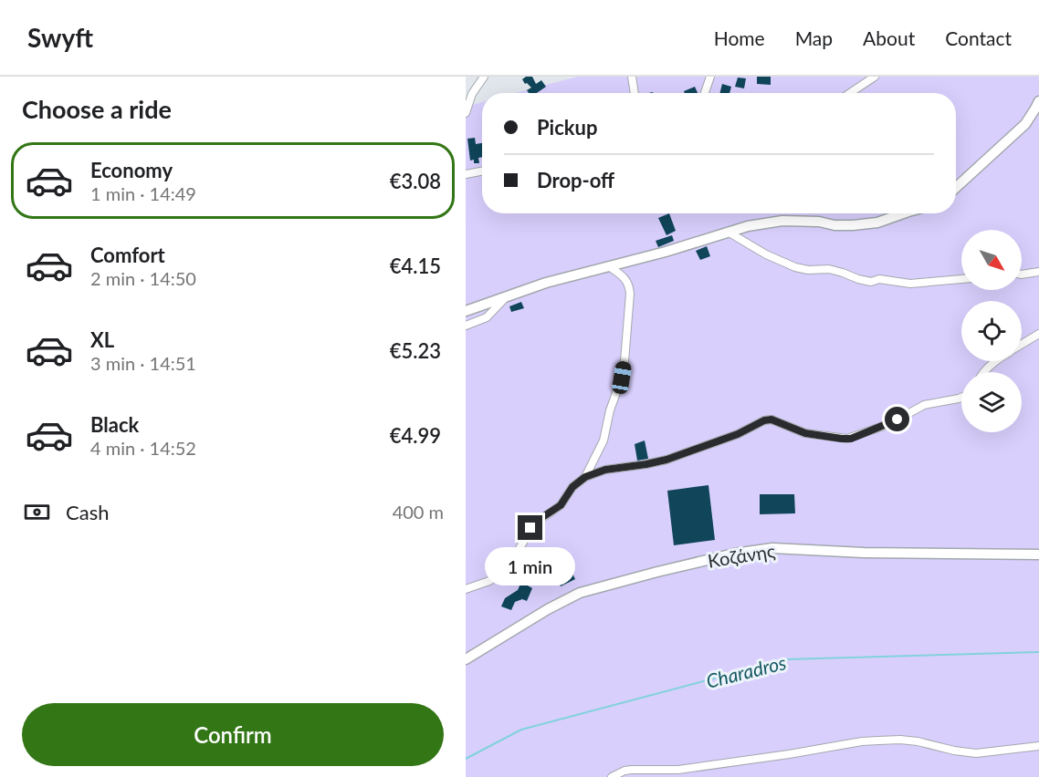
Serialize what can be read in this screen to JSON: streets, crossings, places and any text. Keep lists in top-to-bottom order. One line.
{"streets":{"street":["Κοζάνης"]},"water":["Charadros"],"north":"bottom right","page":{"header":"Swyft","nav":["Home","Map","About","Contact"],"heading":"Choose a ride","banner":["Pickup","Drop-off"],"list":[{"name":"Economy","note":"1 min · 14:49","value":"€3.08"},{"name":"Comfort","note":"2 min · 14:50","value":"€4.15"},{"name":"XL","note":"3 min · 14:51","value":"€5.23"},{"name":"Black","note":"4 min · 14:52","value":"€4.99"}],"pay":["Cash","400 m"],"bubble":"1 min","buttons":"Confirm"}}
